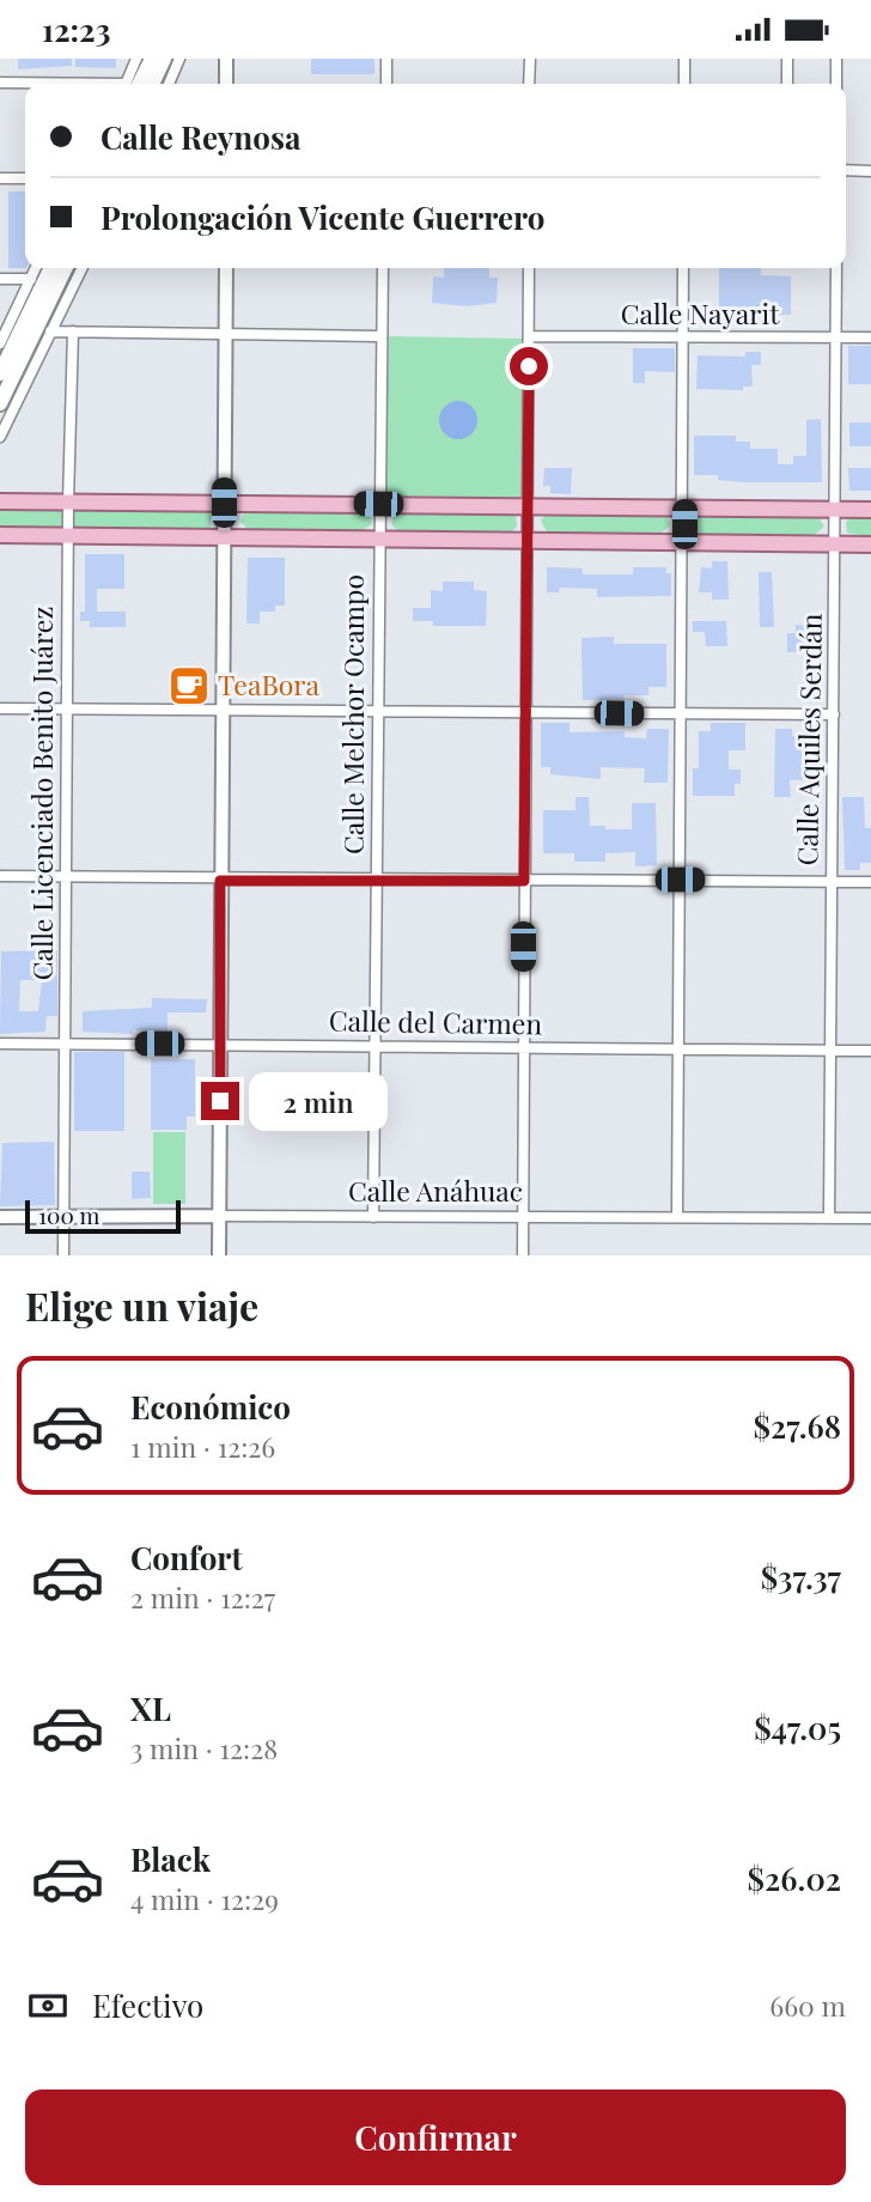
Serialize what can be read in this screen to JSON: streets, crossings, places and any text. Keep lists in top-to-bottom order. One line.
{"streets":{"street":["Calle Nayarit","Calle Melchor Ocampo","Calle Aquiles Serdán","Calle Licenciado Benito Juárez","Calle del Carmen","Calle Anáhuac"]},"crossings":[["Calle Nayarit","Calle Aquiles Serdán"],["Calle Melchor Ocampo","Calle del Carmen"],["Calle Melchor Ocampo","Calle Anáhuac"],["Calle Aquiles Serdán","Calle del Carmen"],["Calle Aquiles Serdán","Calle Anáhuac"],["Calle Licenciado Benito Juárez","Calle del Carmen"],["Calle Licenciado Benito Juárez","Calle Anáhuac"]],"places":{"cafe":["TeaBora"]},"scale_bar":"100 m","page":{"status":"12:23","banner":["Calle Reynosa","Prolongación Vicente Guerrero"],"bubble":"2 min","scale":"100 m","heading":"Elige un viaje","list":[{"name":"Económico","note":"1 min · 12:26","value":"$27.68"},{"name":"Confort","note":"2 min · 12:27","value":"$37.37"},{"name":"XL","note":"3 min · 12:28","value":"$47.05"},{"name":"Black","note":"4 min · 12:29","value":"$26.02"}],"pay":["Efectivo","660 m"],"buttons":"Confirmar"}}
